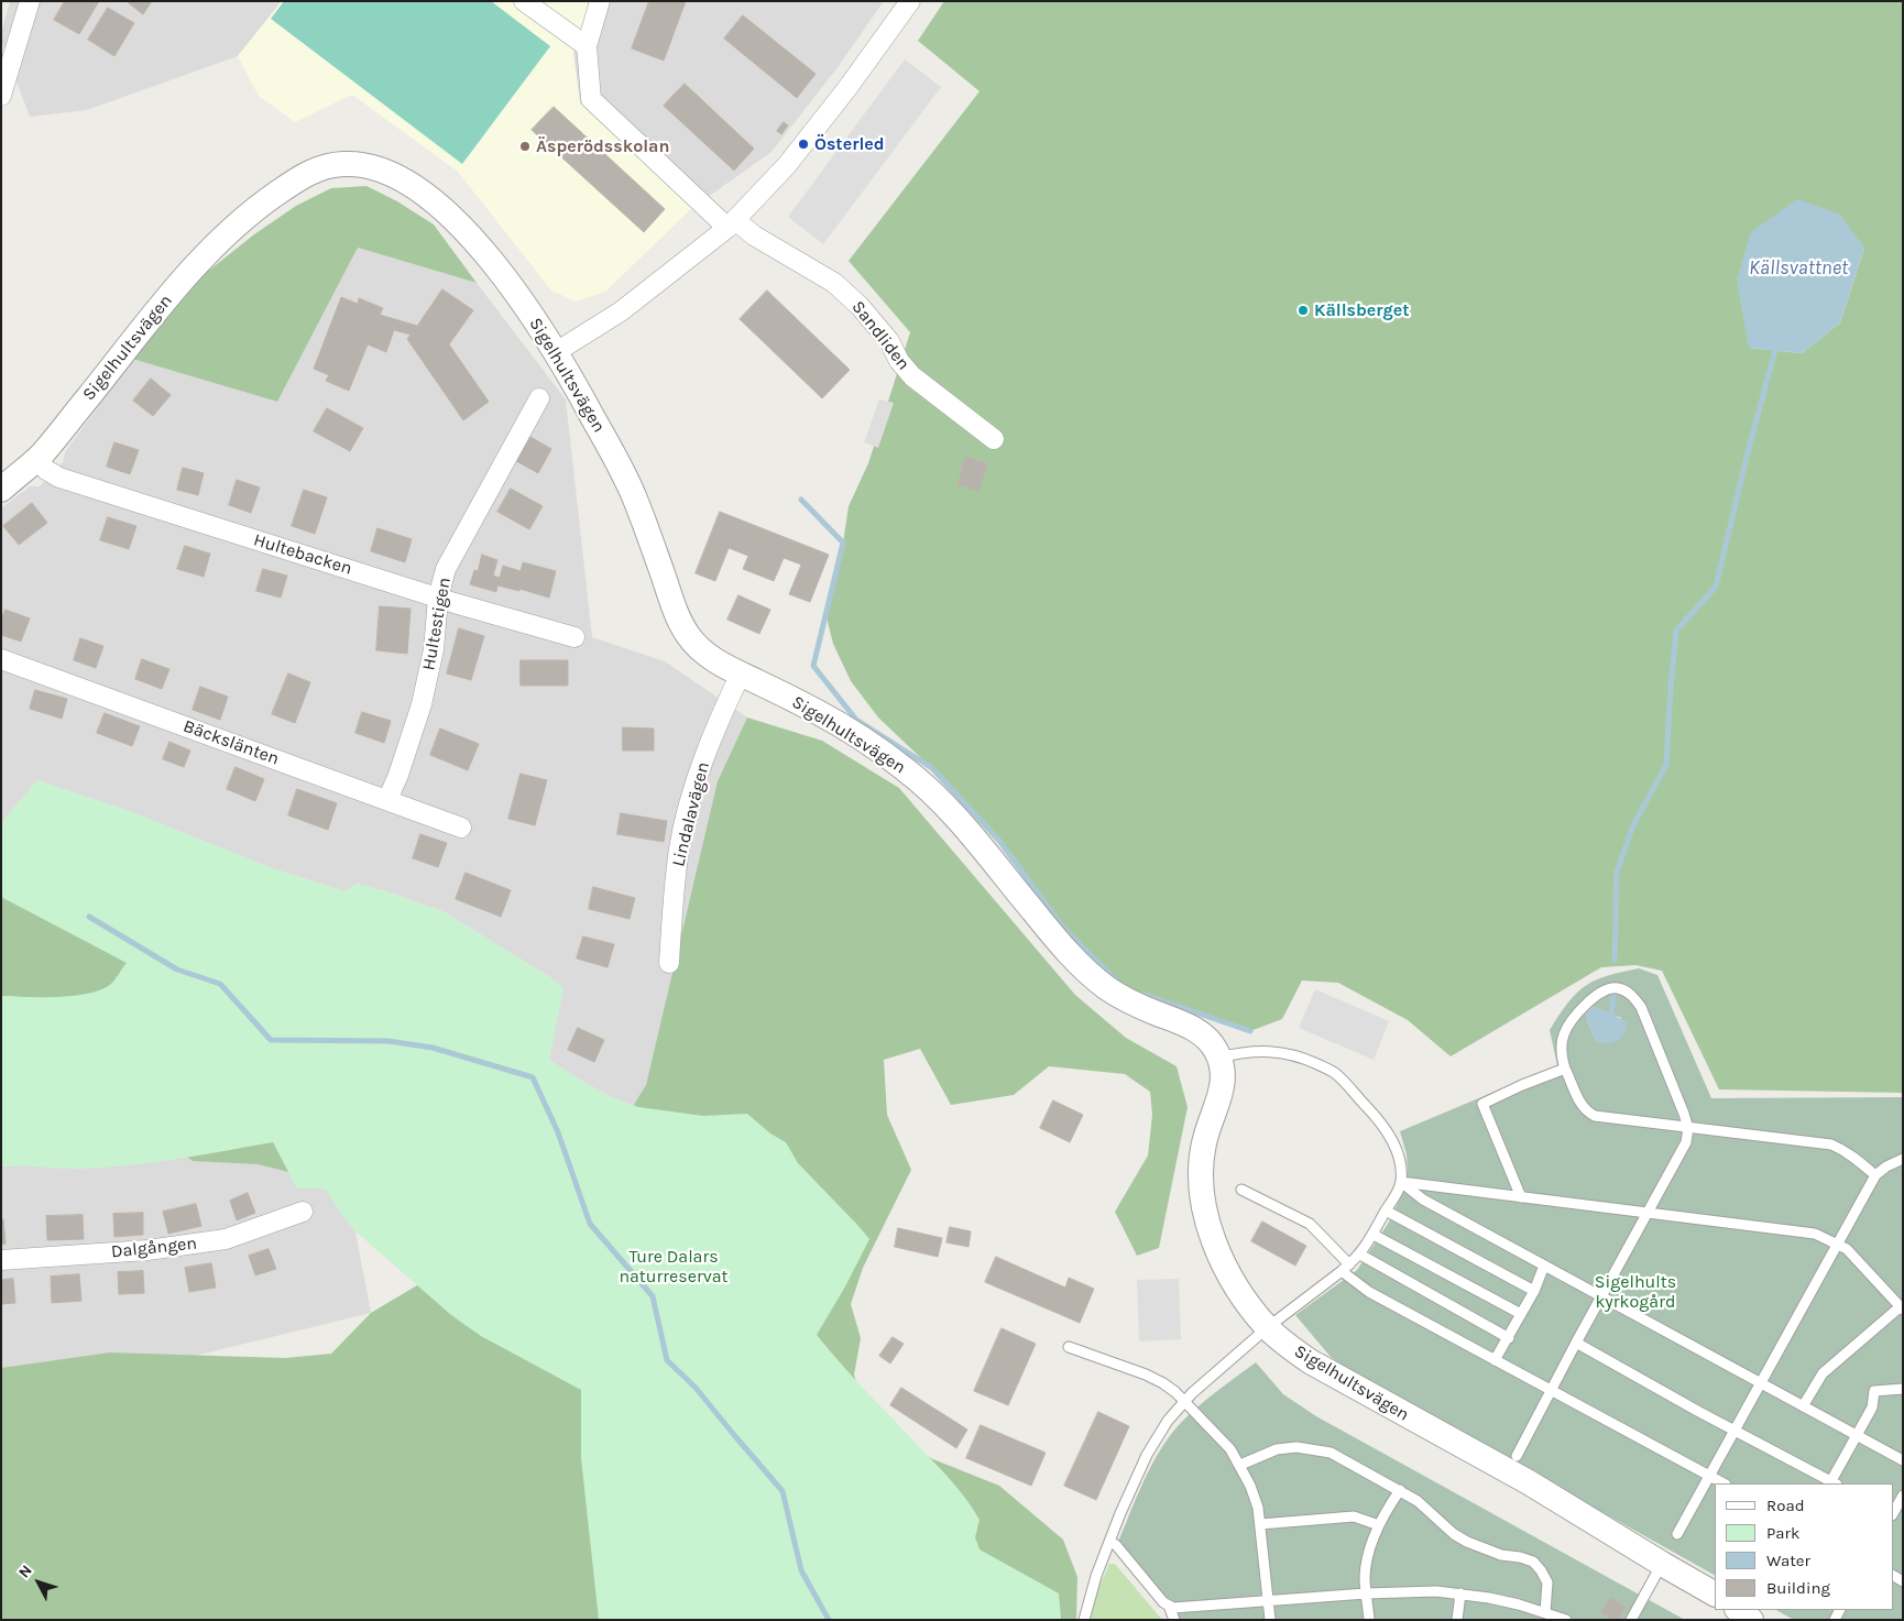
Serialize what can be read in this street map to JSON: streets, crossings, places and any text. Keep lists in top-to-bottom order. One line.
{"streets":{"street":["Sandliden","Sigelhultsvägen","Hultebacken","Hultestigen","Bäckslänten","Lindalavägen","Dalgången"]},"crossings":[["Sigelhultsvägen","Hultebacken"],["Sigelhultsvägen","Lindalavägen"],["Hultebacken","Hultestigen"],["Hultestigen","Bäckslänten"]],"water":["Källsvattnet"],"parks":["Ture Dalars naturreservat","Sigelhults kyrkogård"],"places":["Österled","Äsperödsskolan","Källsberget"],"legend":["Road","Park","Water","Building"],"north":"top left"}
